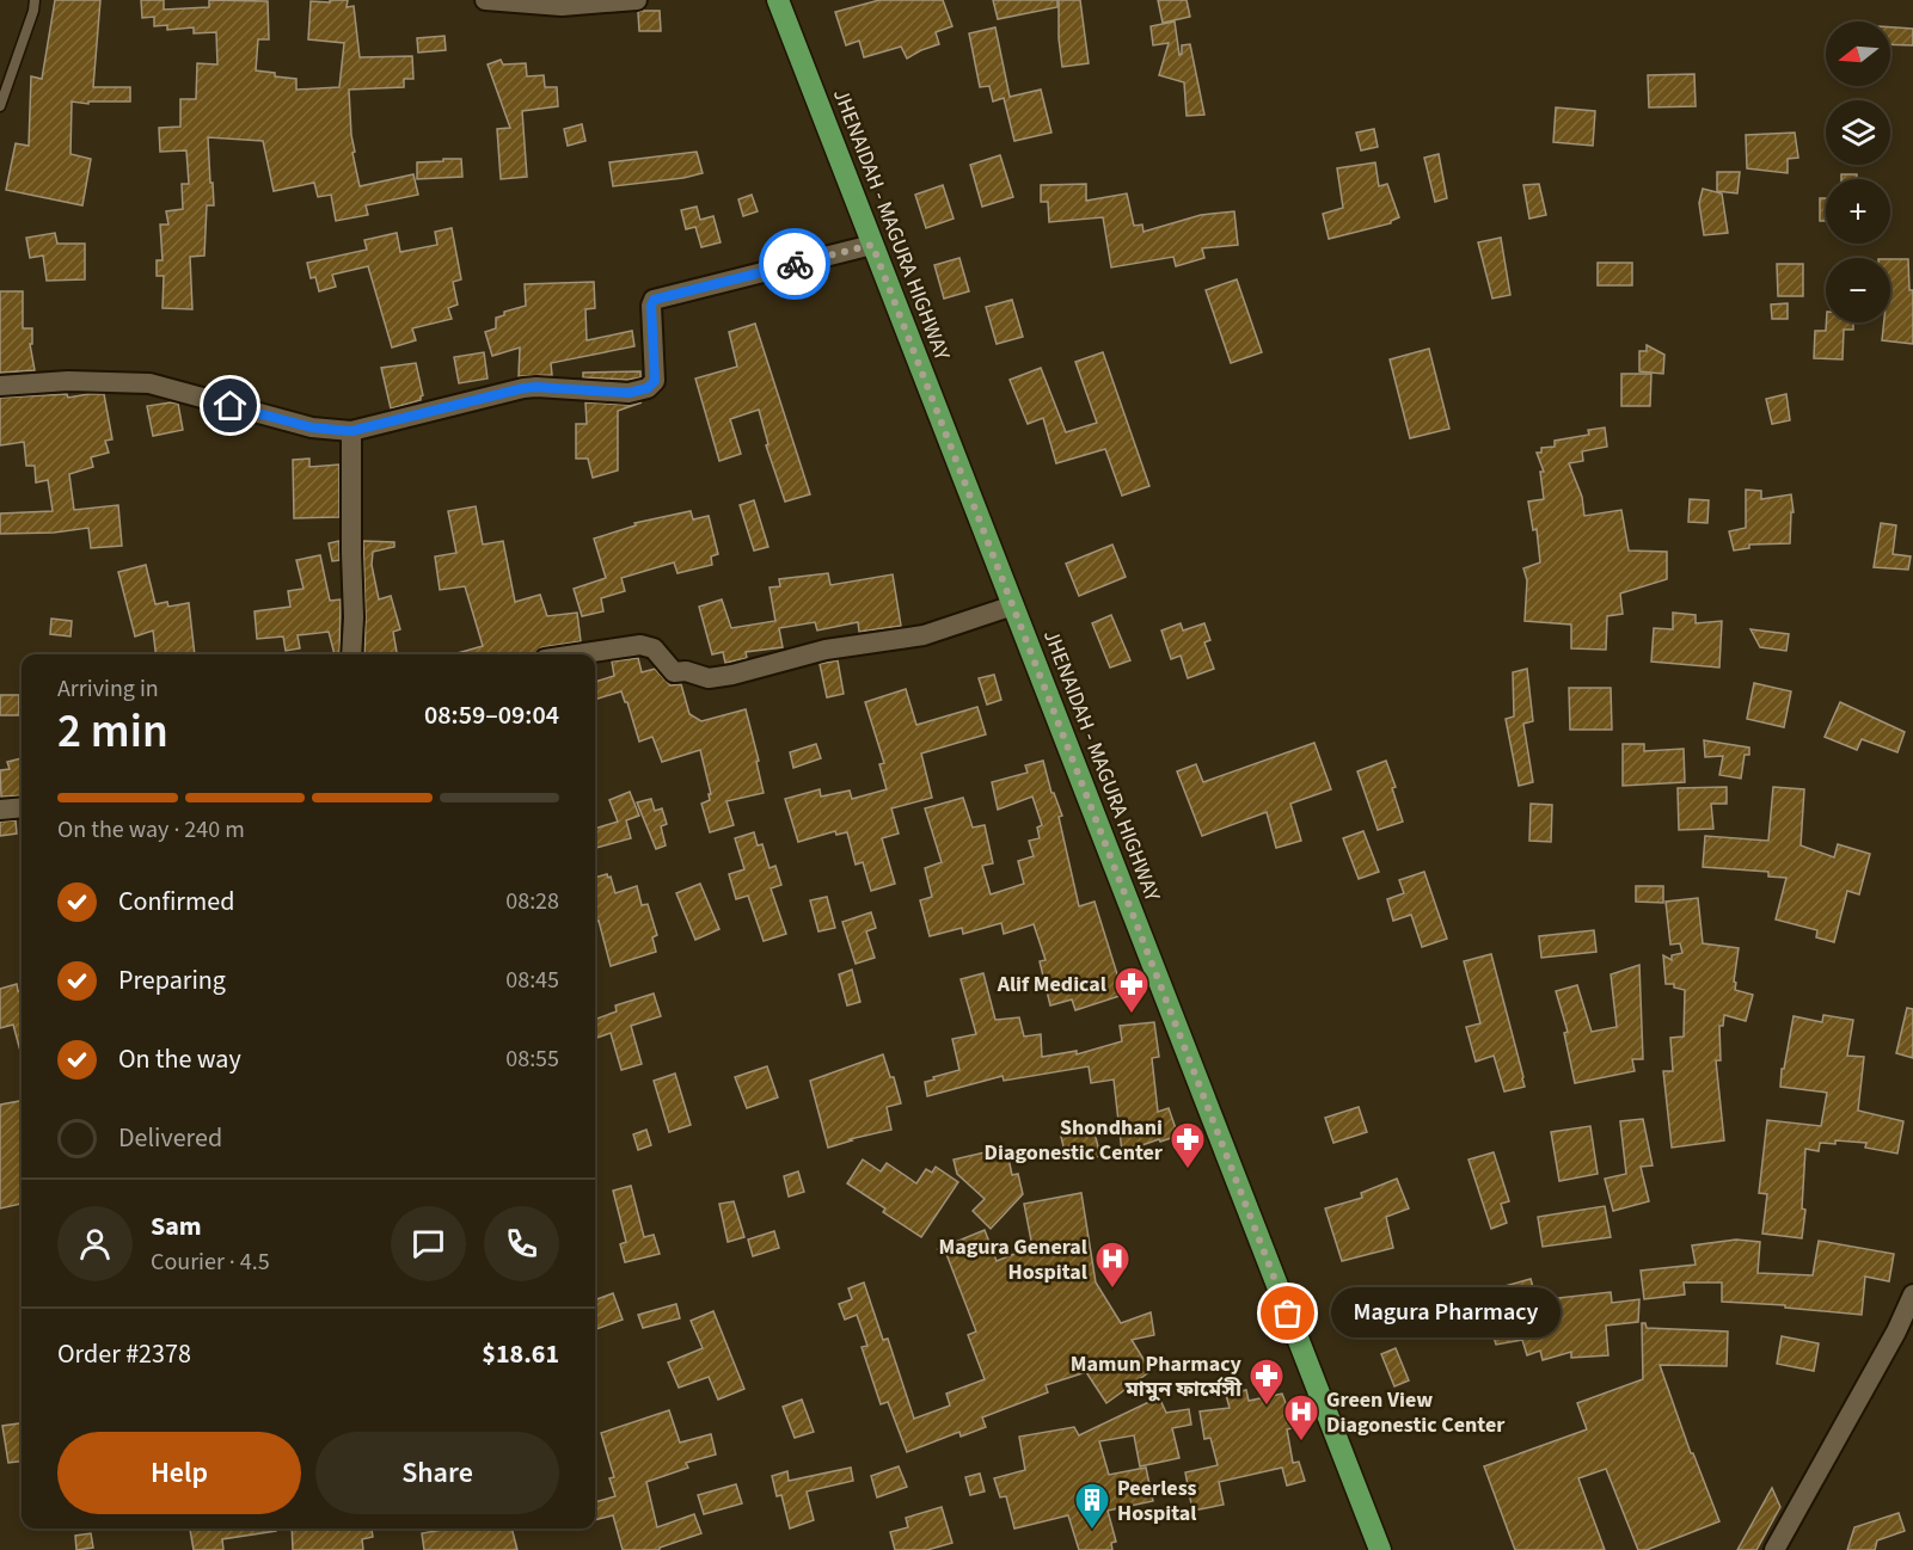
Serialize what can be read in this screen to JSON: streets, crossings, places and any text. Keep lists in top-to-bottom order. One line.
{"streets":{"highway":["JHENAIDAH - MAGURA HIGHWAY"]},"places":{"pharmacy":["Alif Medical","Shondhani Diagonestic Center","Mamun Pharmacy মামুন ফার্মেসী"],"hospital":["Magura General Hospital","Green View Diagonestic Center"],"other":["Magura Pharmacy"],"building":["Peerless Hospital"]},"north":"left","page":{"map_buttons":["+","−"],"heading":["2 min","Arriving in","08:59–09:04"],"panel":["Sam","Courier · 4.5","Order #2378","$18.61"],"bar":"On the way · 240 m","list":[["Confirmed","08:28"],["Preparing","08:45"],["On the way","08:55"],"Delivered"],"bubble":"Magura Pharmacy","buttons":["Help","Share"]}}
